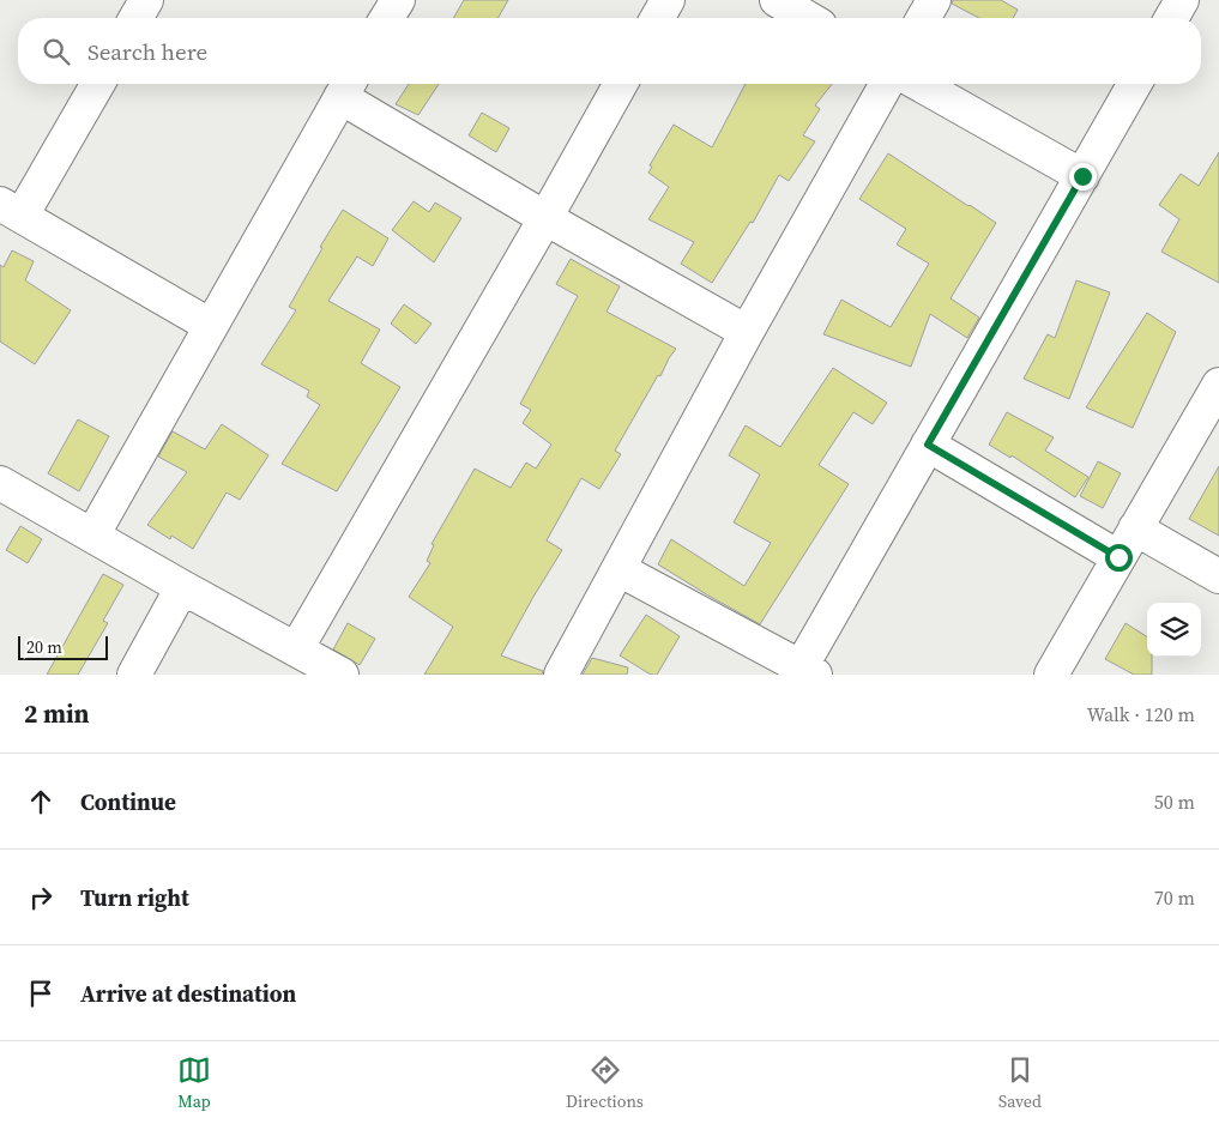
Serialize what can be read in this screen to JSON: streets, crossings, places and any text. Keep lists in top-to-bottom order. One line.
{"scale_bar":"20 m","page":{"search":"Search here","scale":"20 m","heading":["2 min","Walk · 120 m"],"list":[["Continue","50 m"],["Turn right","70 m"],"Arrive at destination"],"nav":["Map","Directions","Saved"]}}
